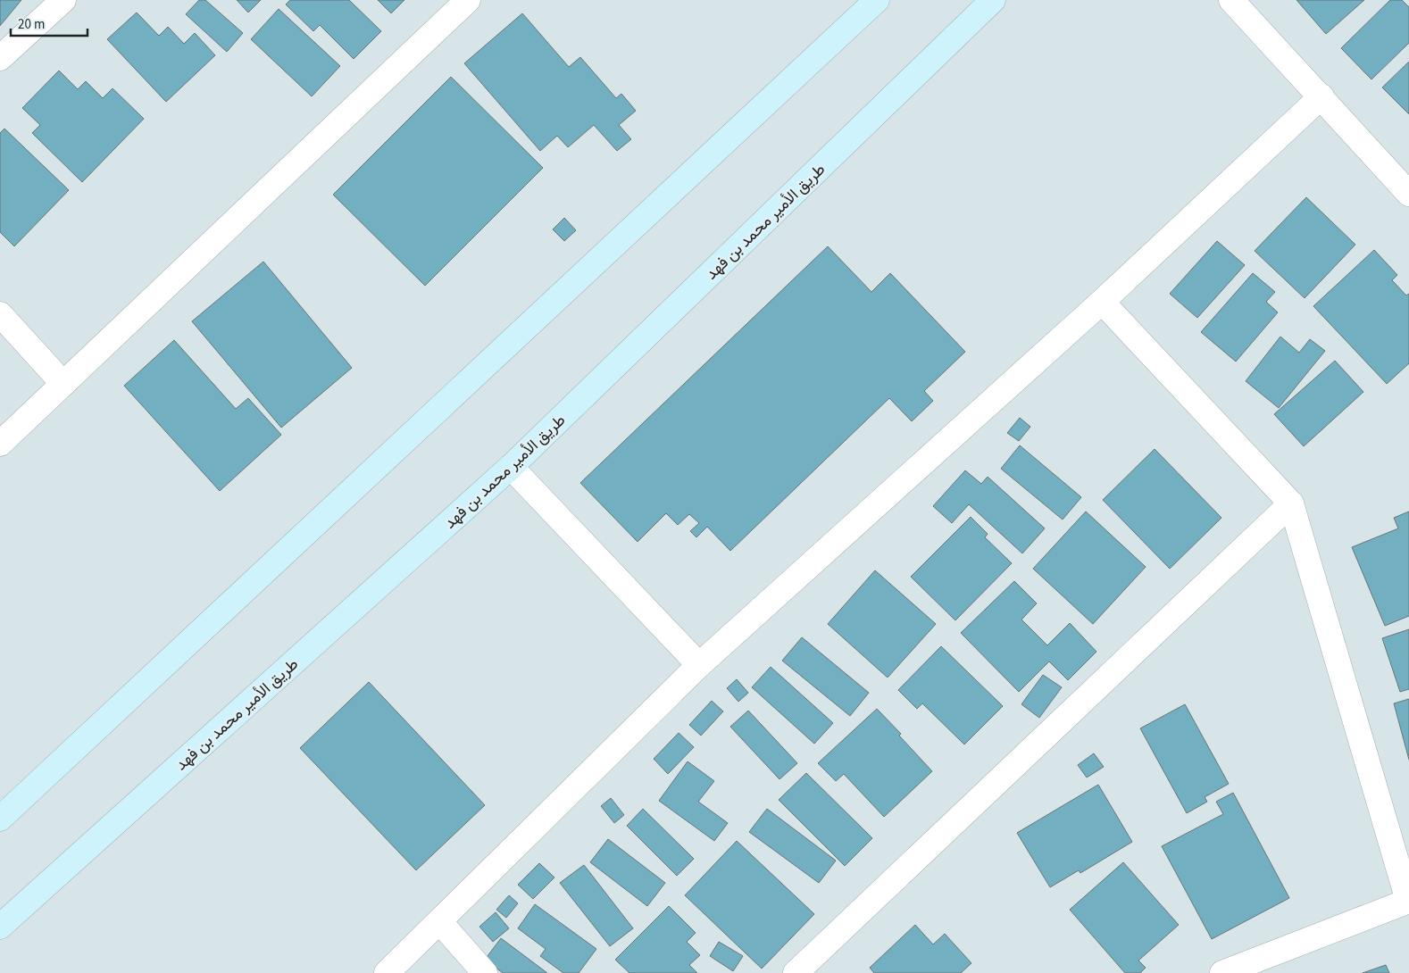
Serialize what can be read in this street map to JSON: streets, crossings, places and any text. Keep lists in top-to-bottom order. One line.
{"streets":{"street":["طريق الأمير محمد بن فهد"]},"scale_bar":"20 m"}
